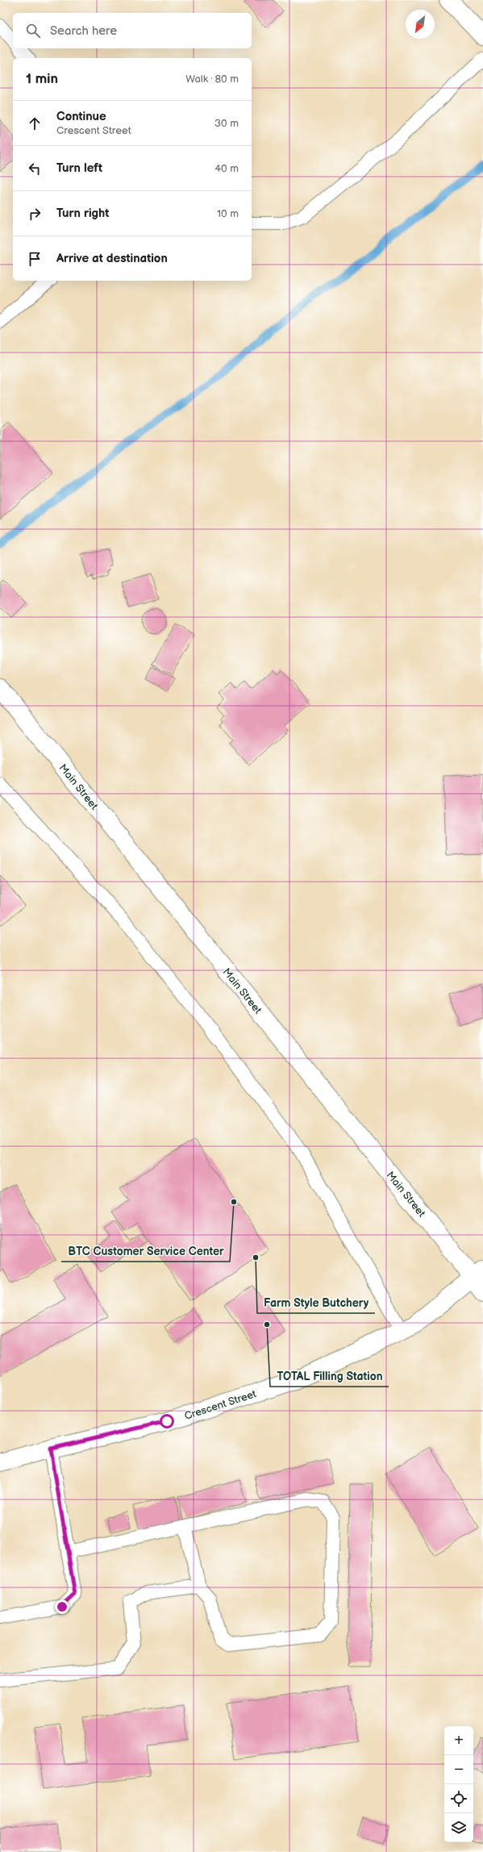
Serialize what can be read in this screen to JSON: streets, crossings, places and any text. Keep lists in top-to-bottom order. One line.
{"streets":{"main road":["Main Street","Crescent Street"]},"crossings":[["Main Street","Crescent Street"]],"places":["BTC Customer Service Center","Farm Style Butchery","TOTAL Filling Station"],"north":"bottom left","page":{"search":"Search here","heading":["1 min","Walk · 80 m"],"list":[["Continue","Crescent Street","30 m"],["Turn left","40 m"],["Turn right","10 m"],"Arrive at destination"],"map_buttons":["+","−"]}}
